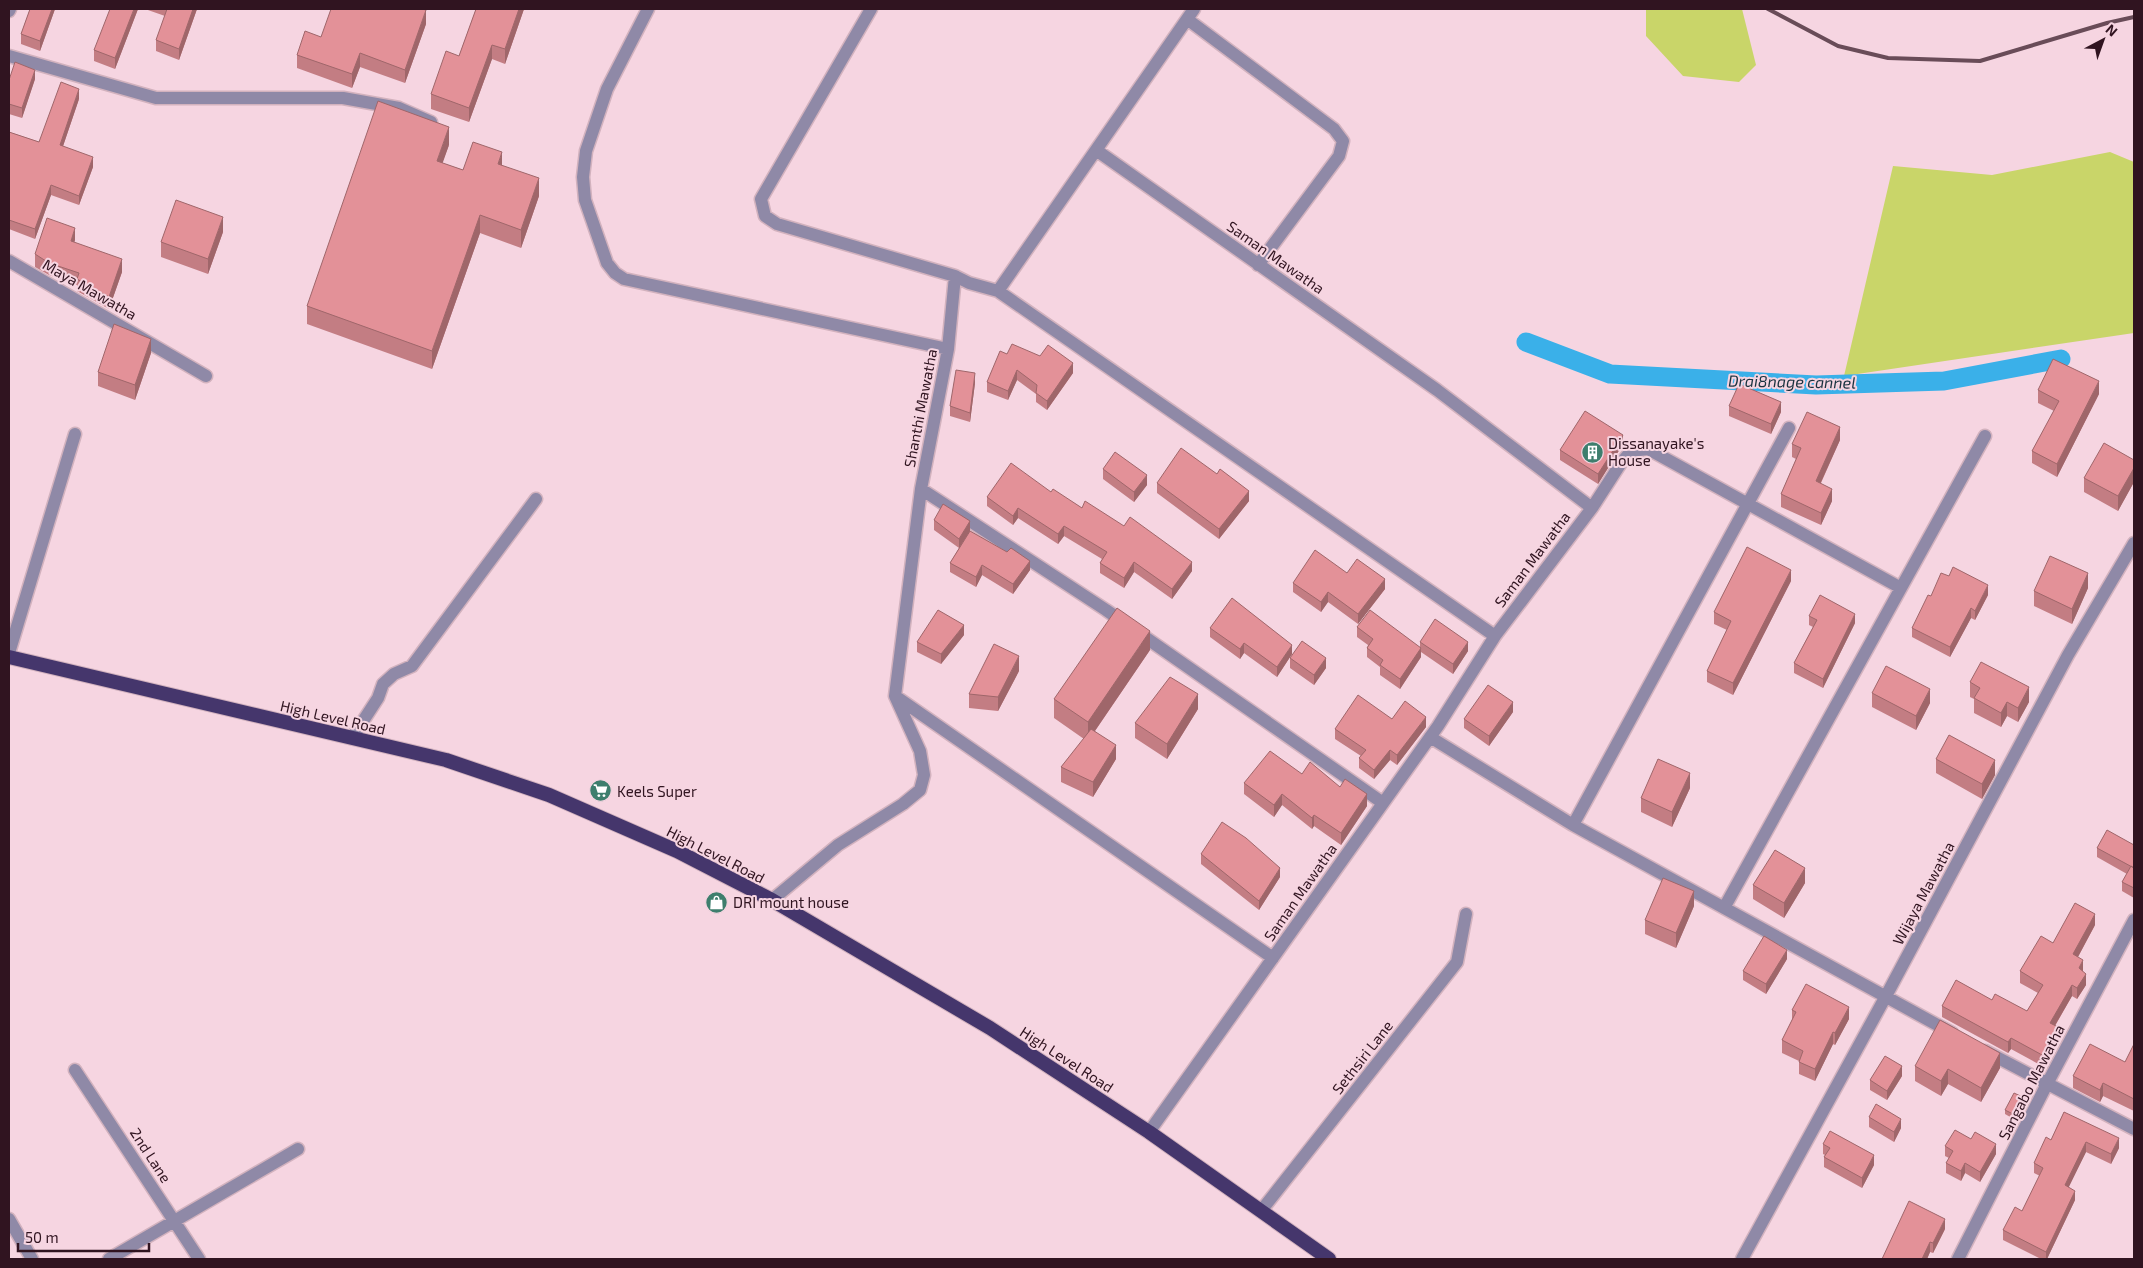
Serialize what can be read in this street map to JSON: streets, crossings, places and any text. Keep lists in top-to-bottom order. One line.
{"streets":{"highway":["High Level Road"],"street":["Saman Mawatha","Maya Mawatha","Shanthi Mawatha","Wijaya Mawatha","Sethsiri Lane","Sangabo Mawatha","2nd Lane"]},"crossings":[["Saman Mawatha","High Level Road"],["High Level Road","Sethsiri Lane"]],"water":["Drai8nage cannel"],"places":{"building":["Dissanayake's House"],"supermarket":["Keels Super"],"shop":["DRI mount house"]},"scale_bar":"50 m","north":"top right"}
